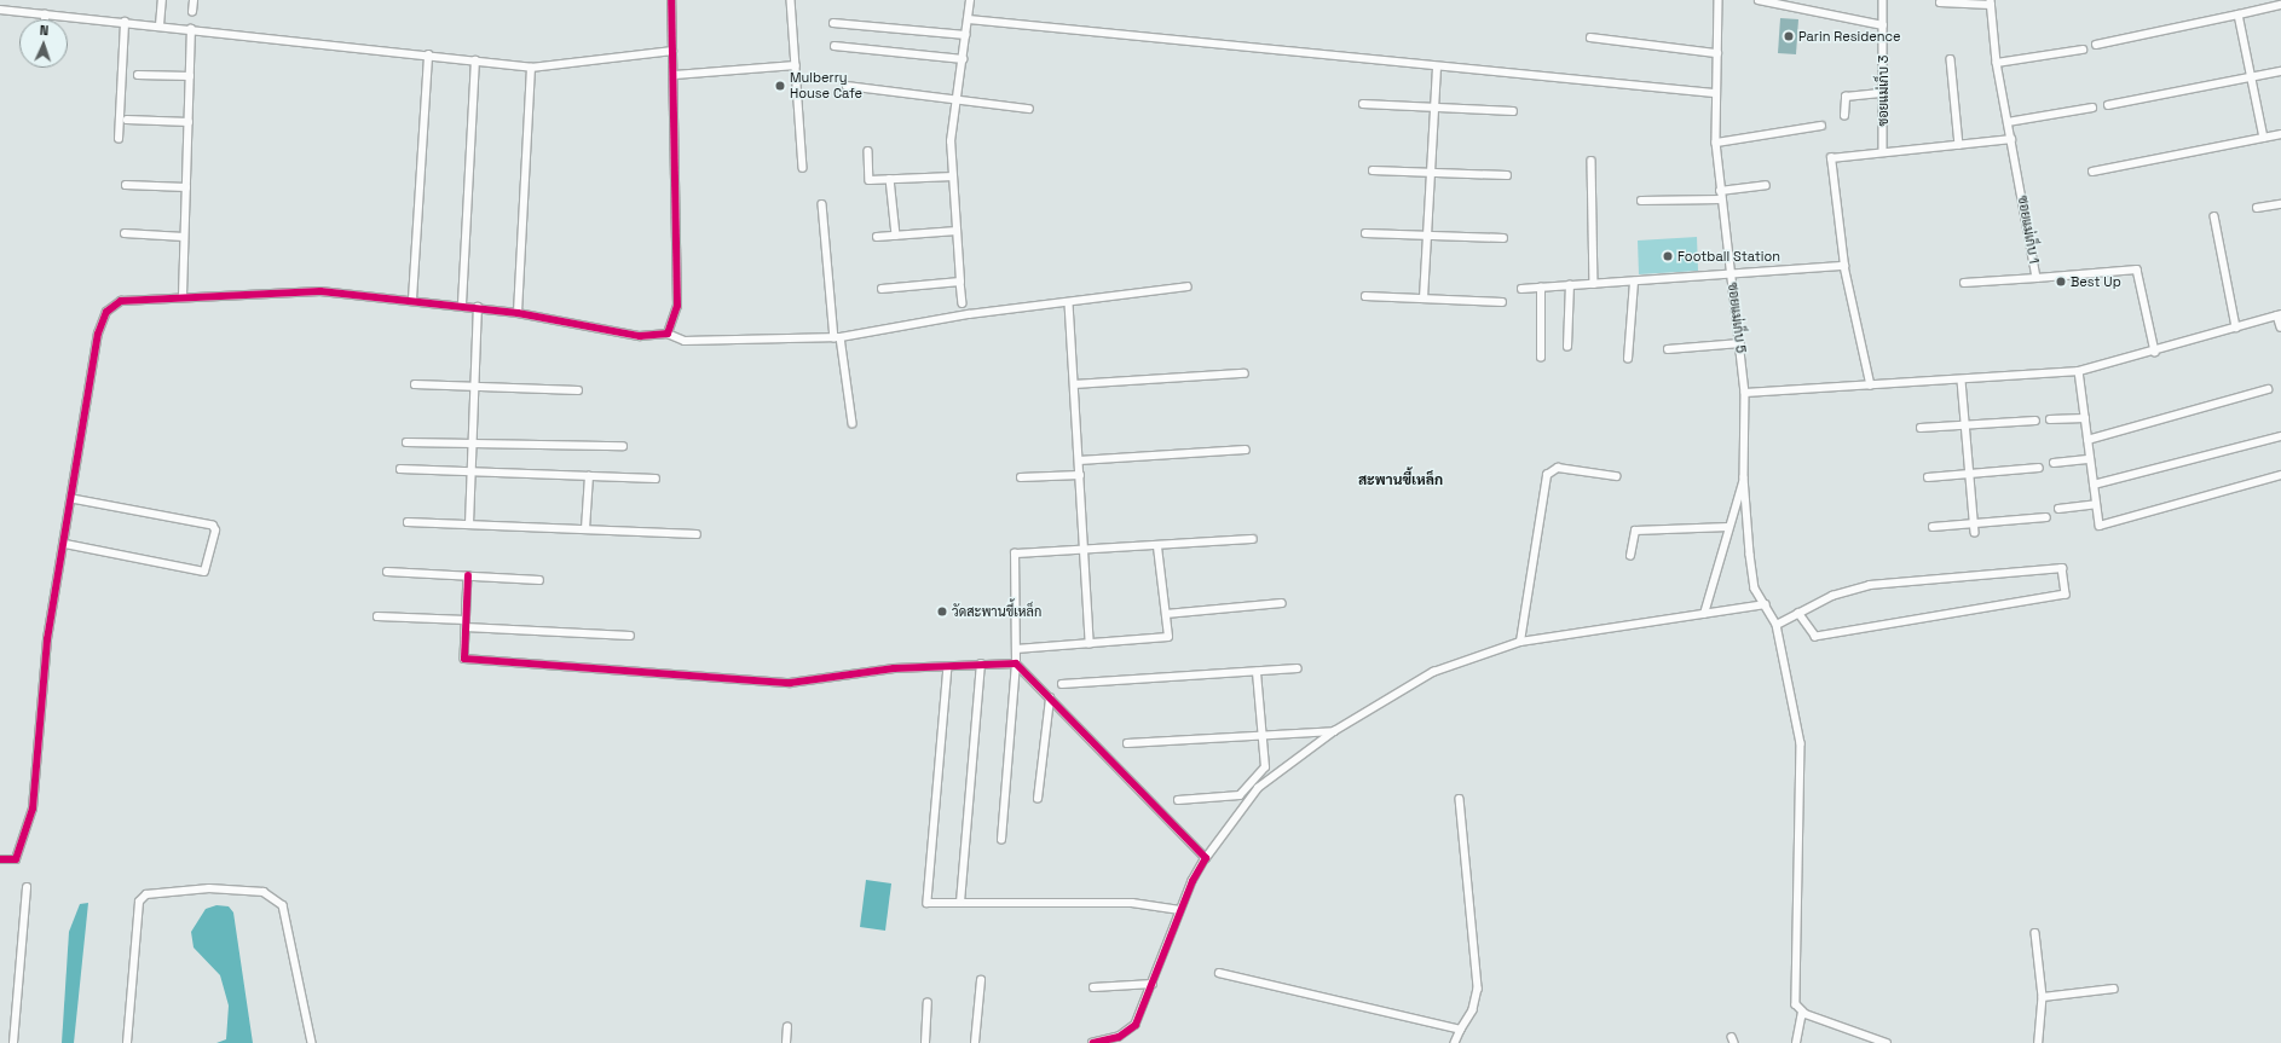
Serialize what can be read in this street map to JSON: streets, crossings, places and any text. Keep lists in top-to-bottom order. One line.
{"streets":{"street":["ซอยแม่เก็บ 3","ซอยแม่เก็บ 1","ซอยแม่เก็บ 5"]},"districts":["สะพานขี้เหล็ก"],"places":["Parin Residence","Mulberry House Cafe","Football Station","Best Up","วัดสะพานขี้เหล็ก"],"north":"top"}
